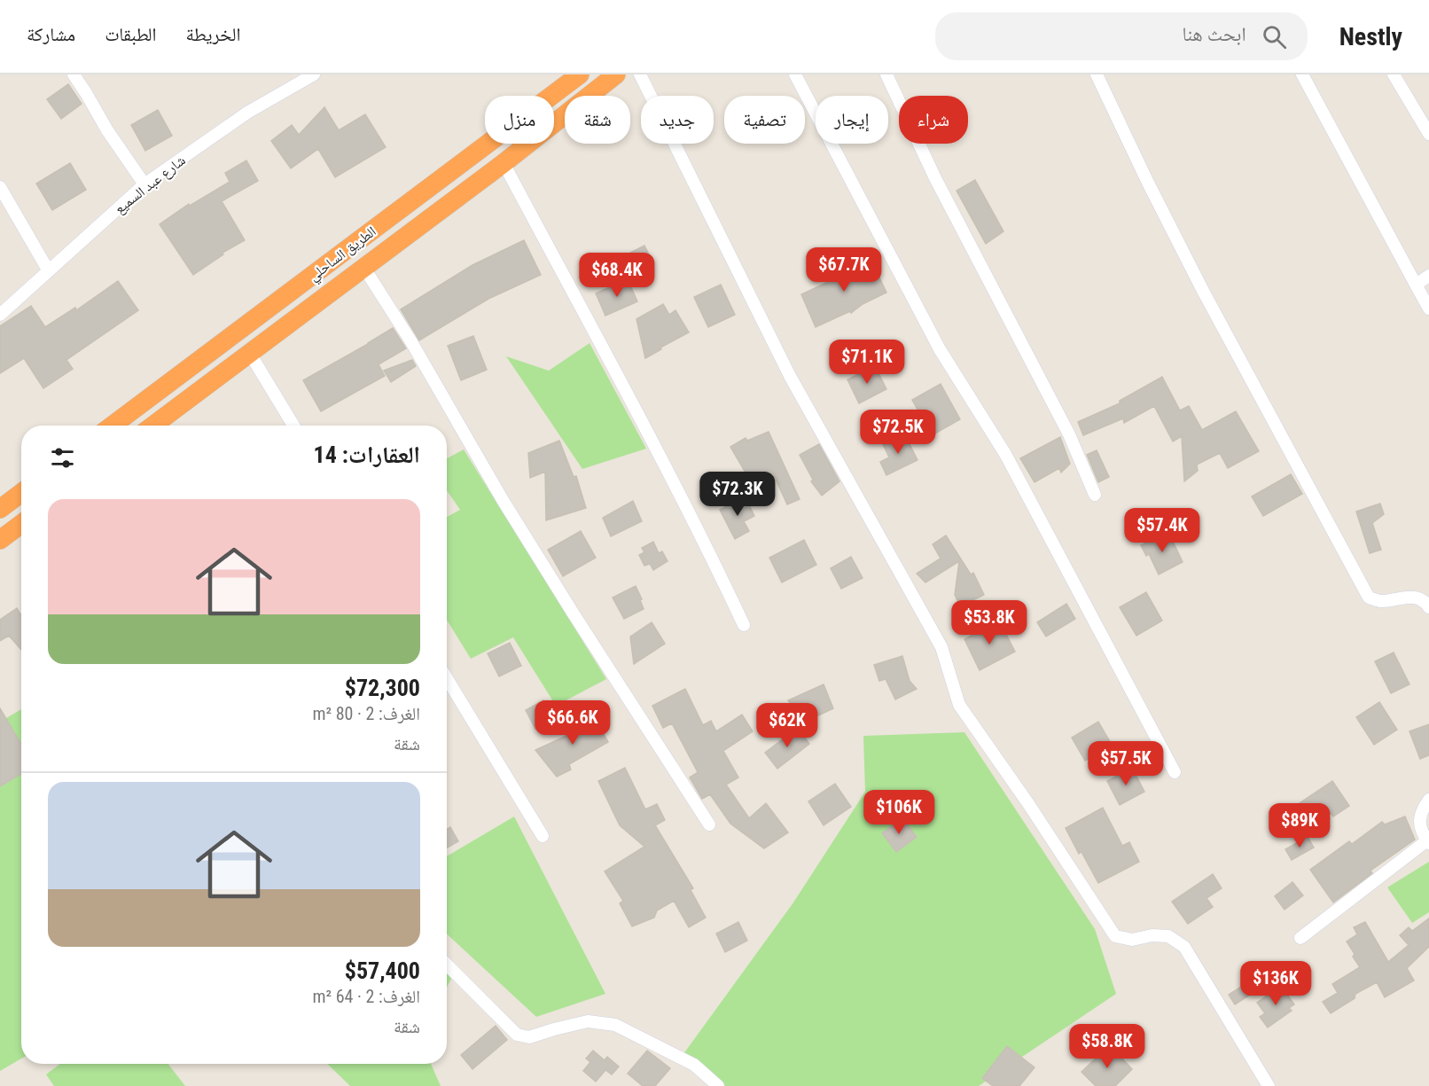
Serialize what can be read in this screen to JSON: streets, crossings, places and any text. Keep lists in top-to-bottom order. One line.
{"streets":{"highway":["الطريق الساحلي"],"street":["شارع عبد السميع"]},"page":{"header":"Nestly","search":"ابحث هنا","nav":["الخريطة","الطبقات","مشاركة"],"chip":["شراء","إيجار","تصفية","جديد","شقة","منزل"],"price":["$67.7K","$68.4K","$71.1K","$72.5K","$72.3K","$57.4K","$53.8K","$66.6K","$62K","$57.5K","$106K","$89K","$136K","$58.8K"],"heading":"العقارات: 14","list":[{"name":"$72,300","note":"الغرف: 2 · 80 m² · شقة"},{"name":"$57,400","note":"الغرف: 2 · 64 m² · شقة"}]}}
